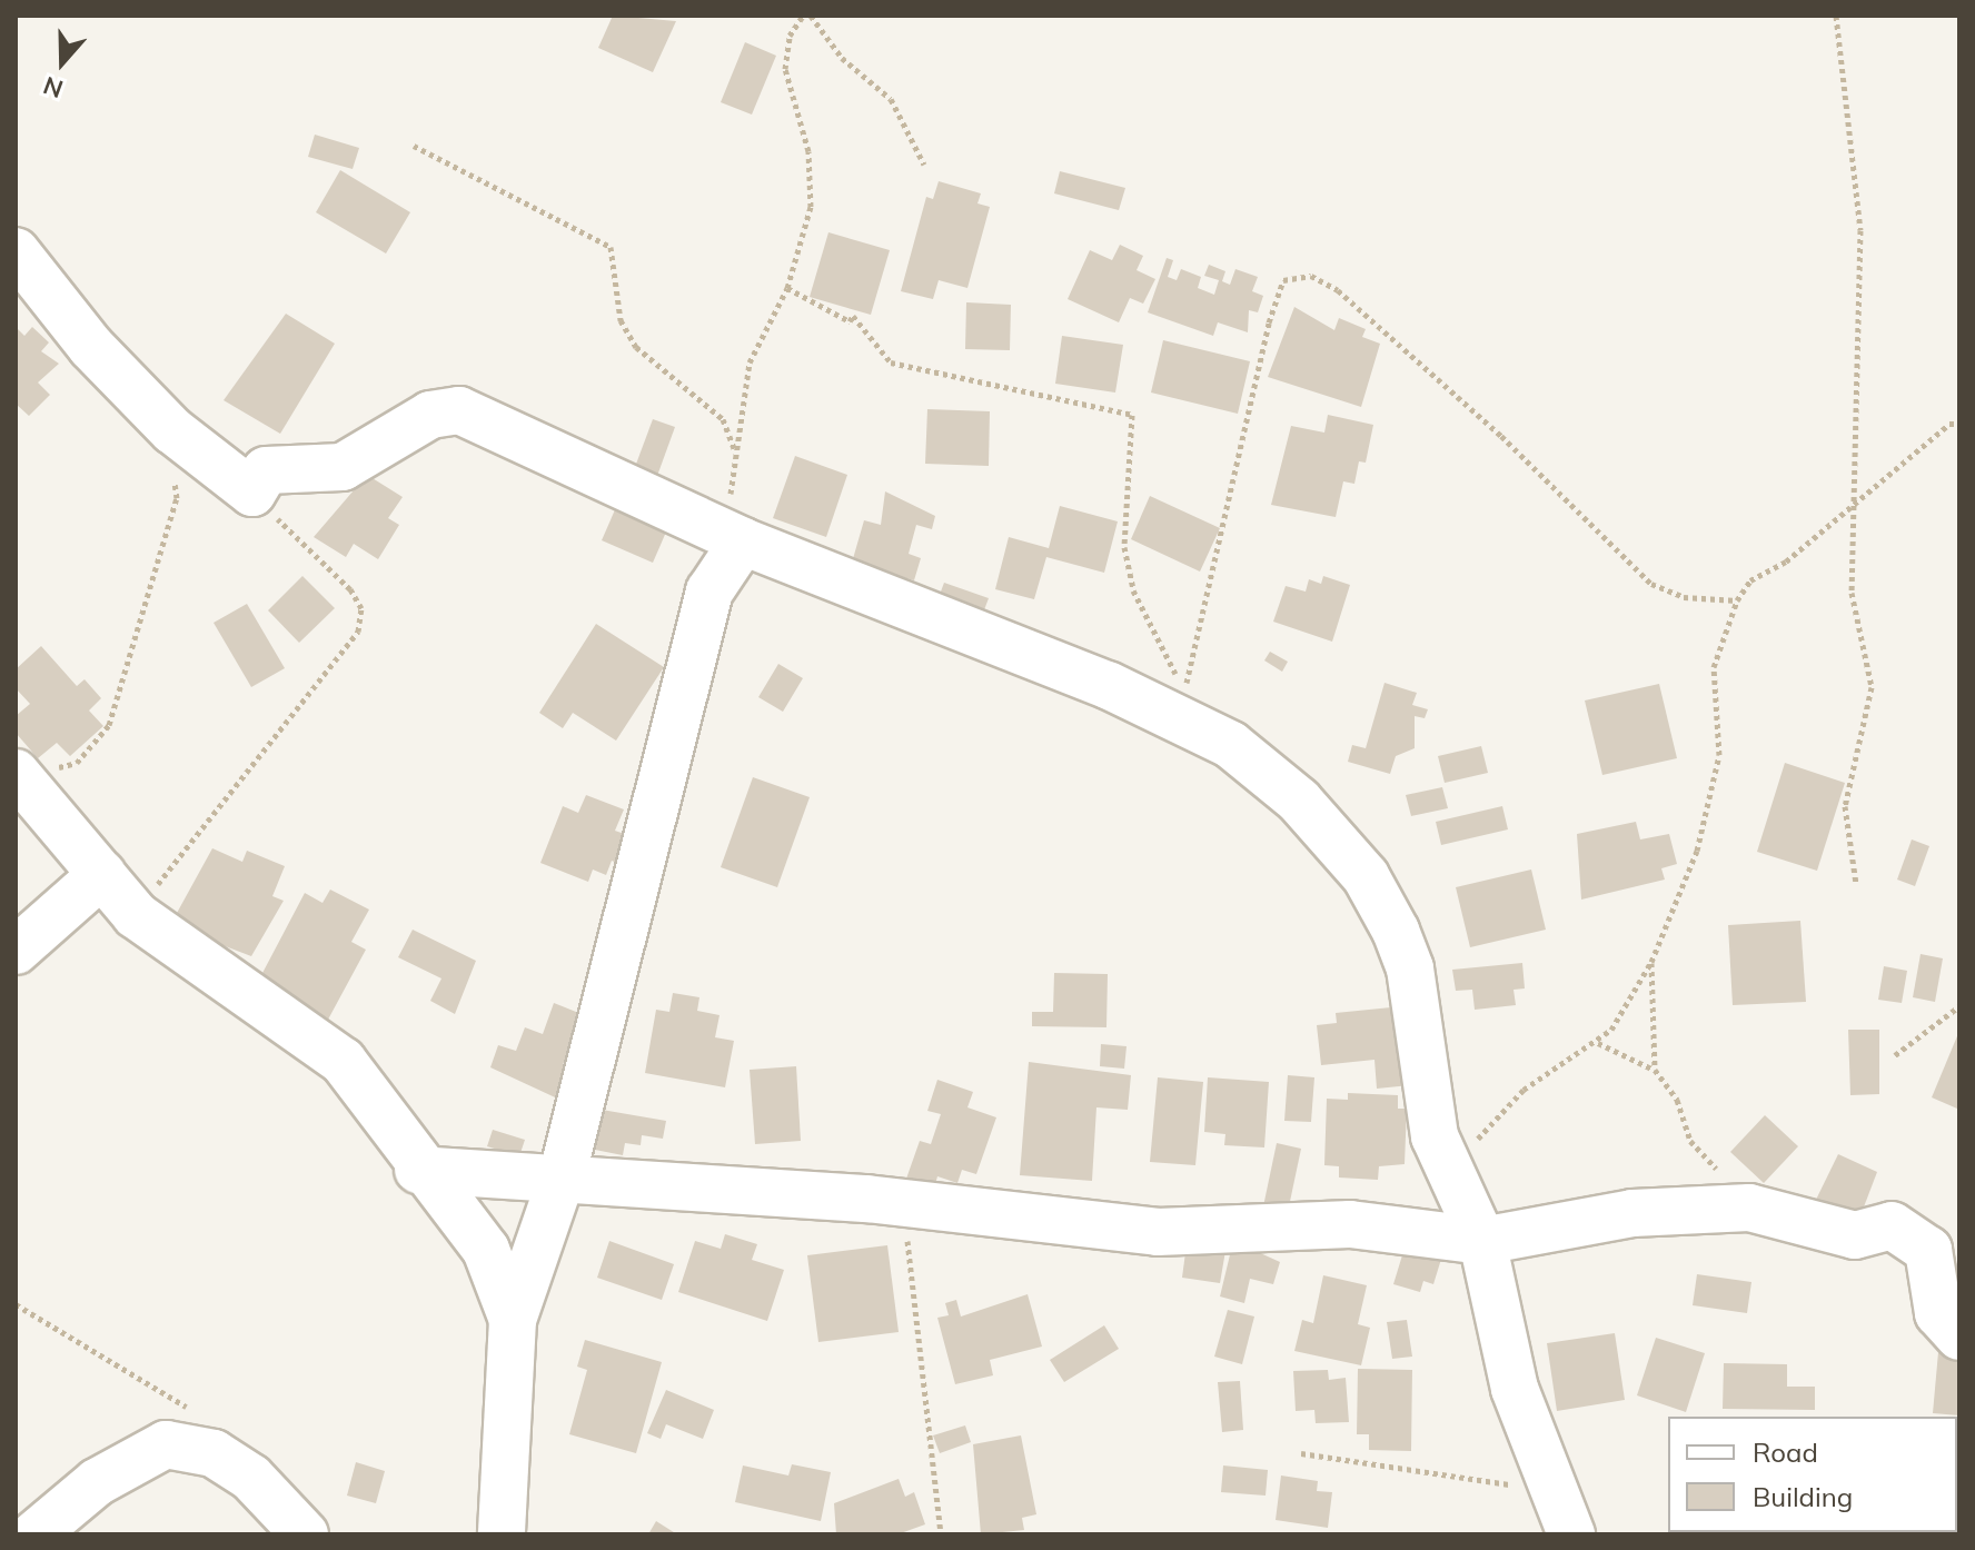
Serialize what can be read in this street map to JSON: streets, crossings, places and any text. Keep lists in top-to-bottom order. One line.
{"legend":["Road","Building"],"north":"bottom"}
